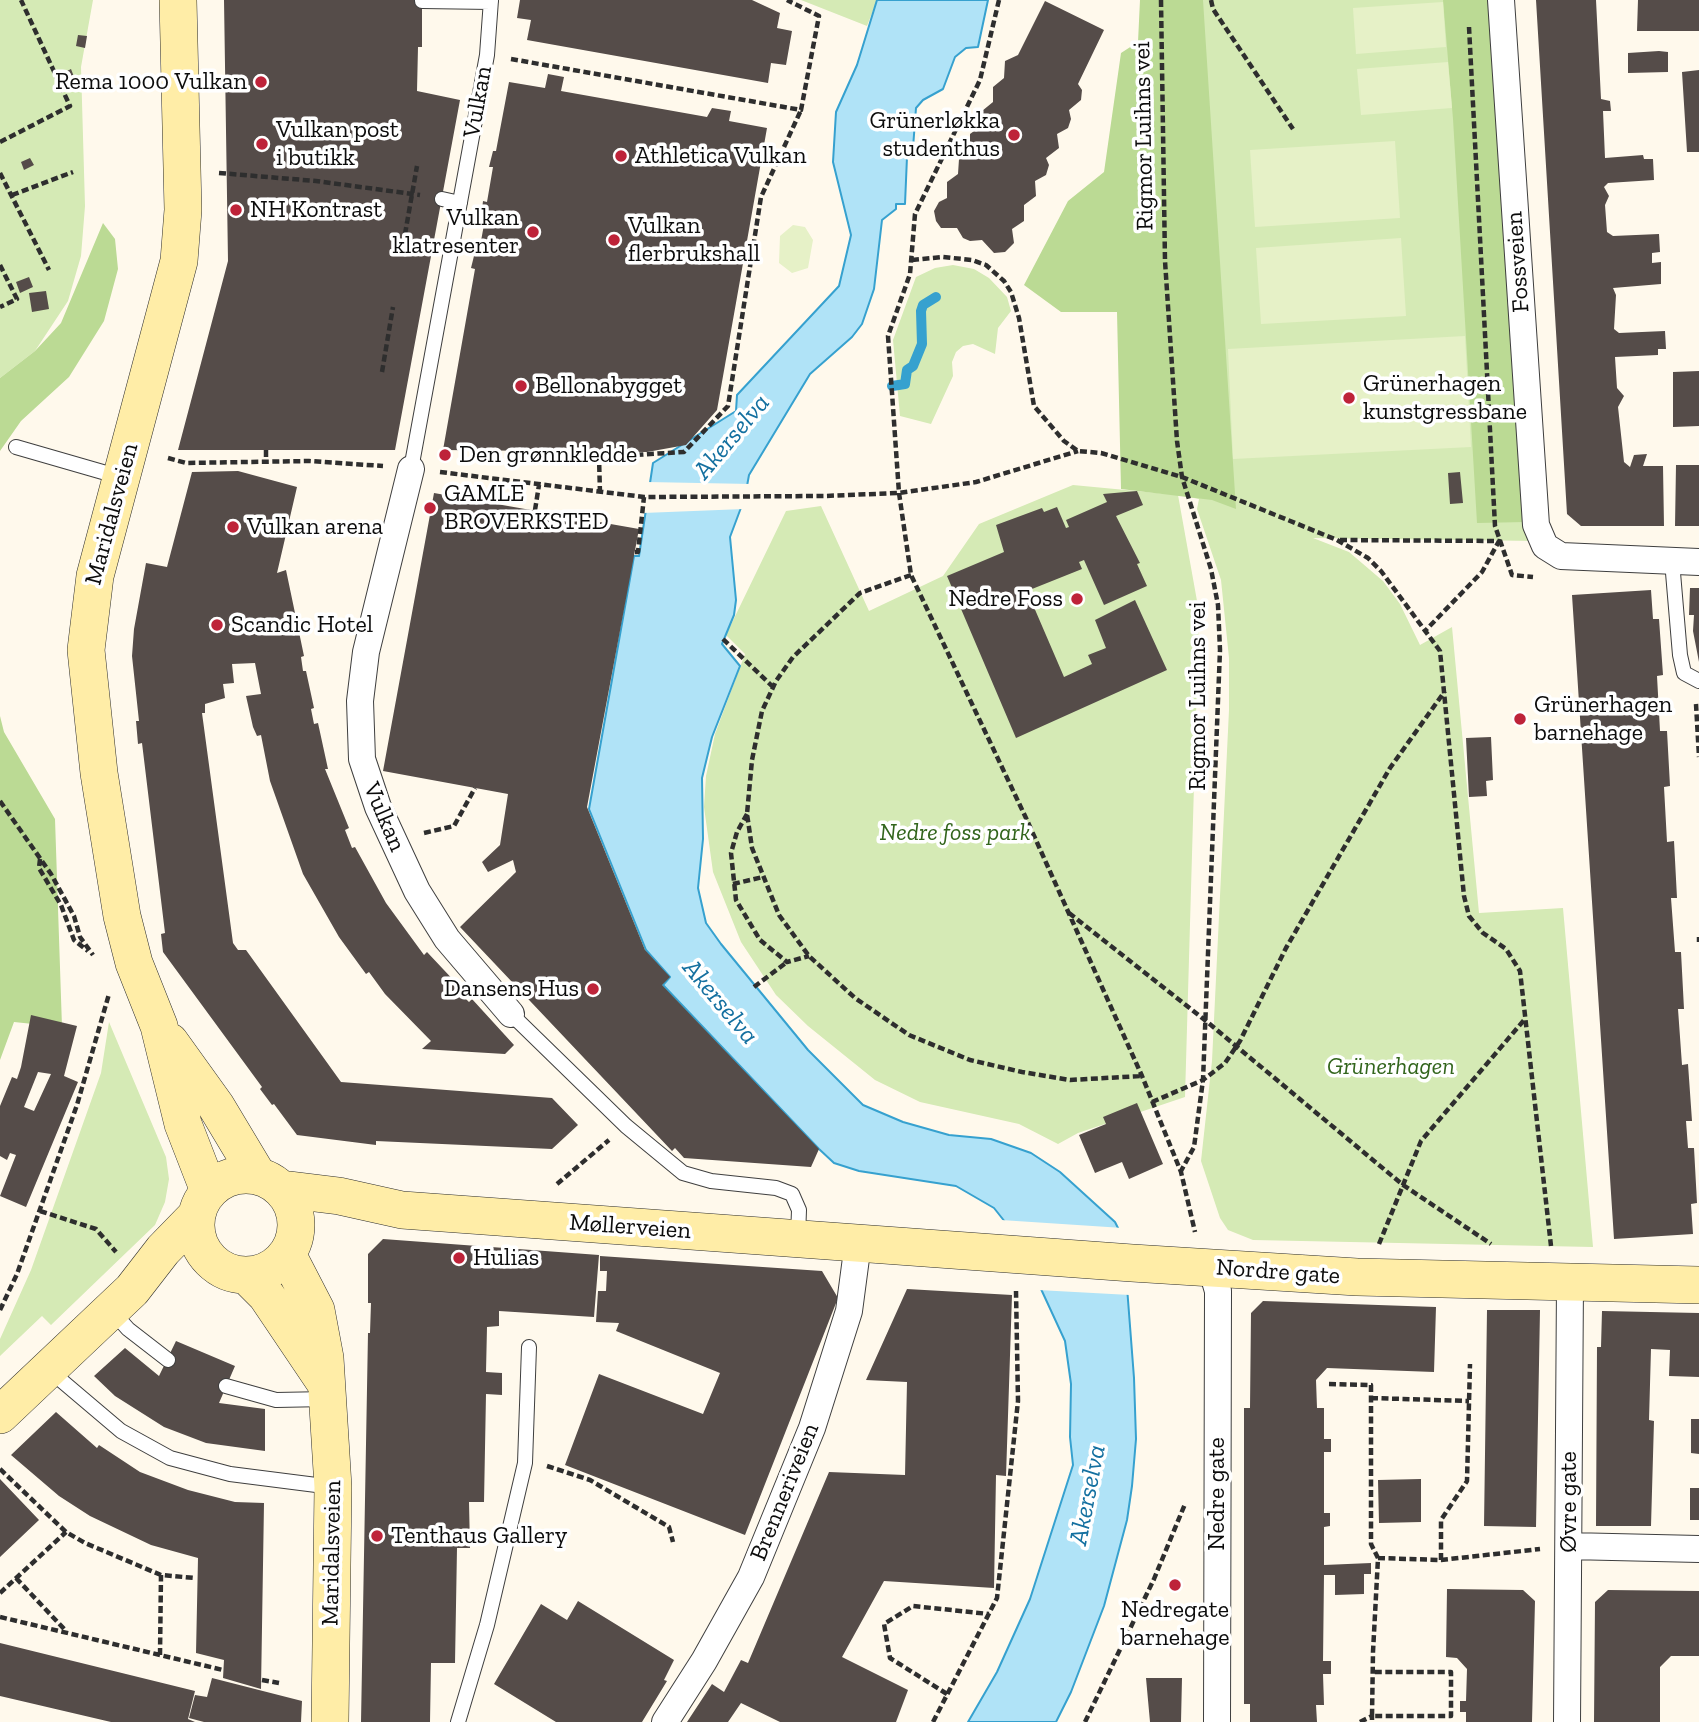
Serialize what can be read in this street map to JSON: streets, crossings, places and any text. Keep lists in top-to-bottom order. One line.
{"streets":{"main road":["Maridalsveien","Møllerveien","Nordre gate"],"street":["Vulkan","Fossveien","Brenneriveien","Nedre gate","Øvre gate"],"path":["Rigmor Luihns vei"]},"crossings":[["Vulkan","Møllerveien"],["Maridalsveien","Møllerveien"],["Møllerveien","Nordre gate"],["Møllerveien","Brenneriveien"],["Nordre gate","Brenneriveien"],["Nordre gate","Nedre gate"],["Nordre gate","Øvre gate"]],"water":["Akerselva"],"parks":["Nedre foss park","Grünerhagen"],"places":["Rema 1000 Vulkan","Grünerløkka studenthus","Vulkan post i butikk","Athletica Vulkan","NH Kontrast","Vulkan klatresenter","Vulkan flerbrukshall","Bellonabygget","Grünerhagen kunstgressbane","Den grønnkledde","GAMLE BROVERKSTED","Vulkan arena","Nedre Foss","Scandic Hotel","Grünerhagen barnehage","Dansens Hus","Hulias","Tenthaus Gallery","Nedregate barnehage"]}
